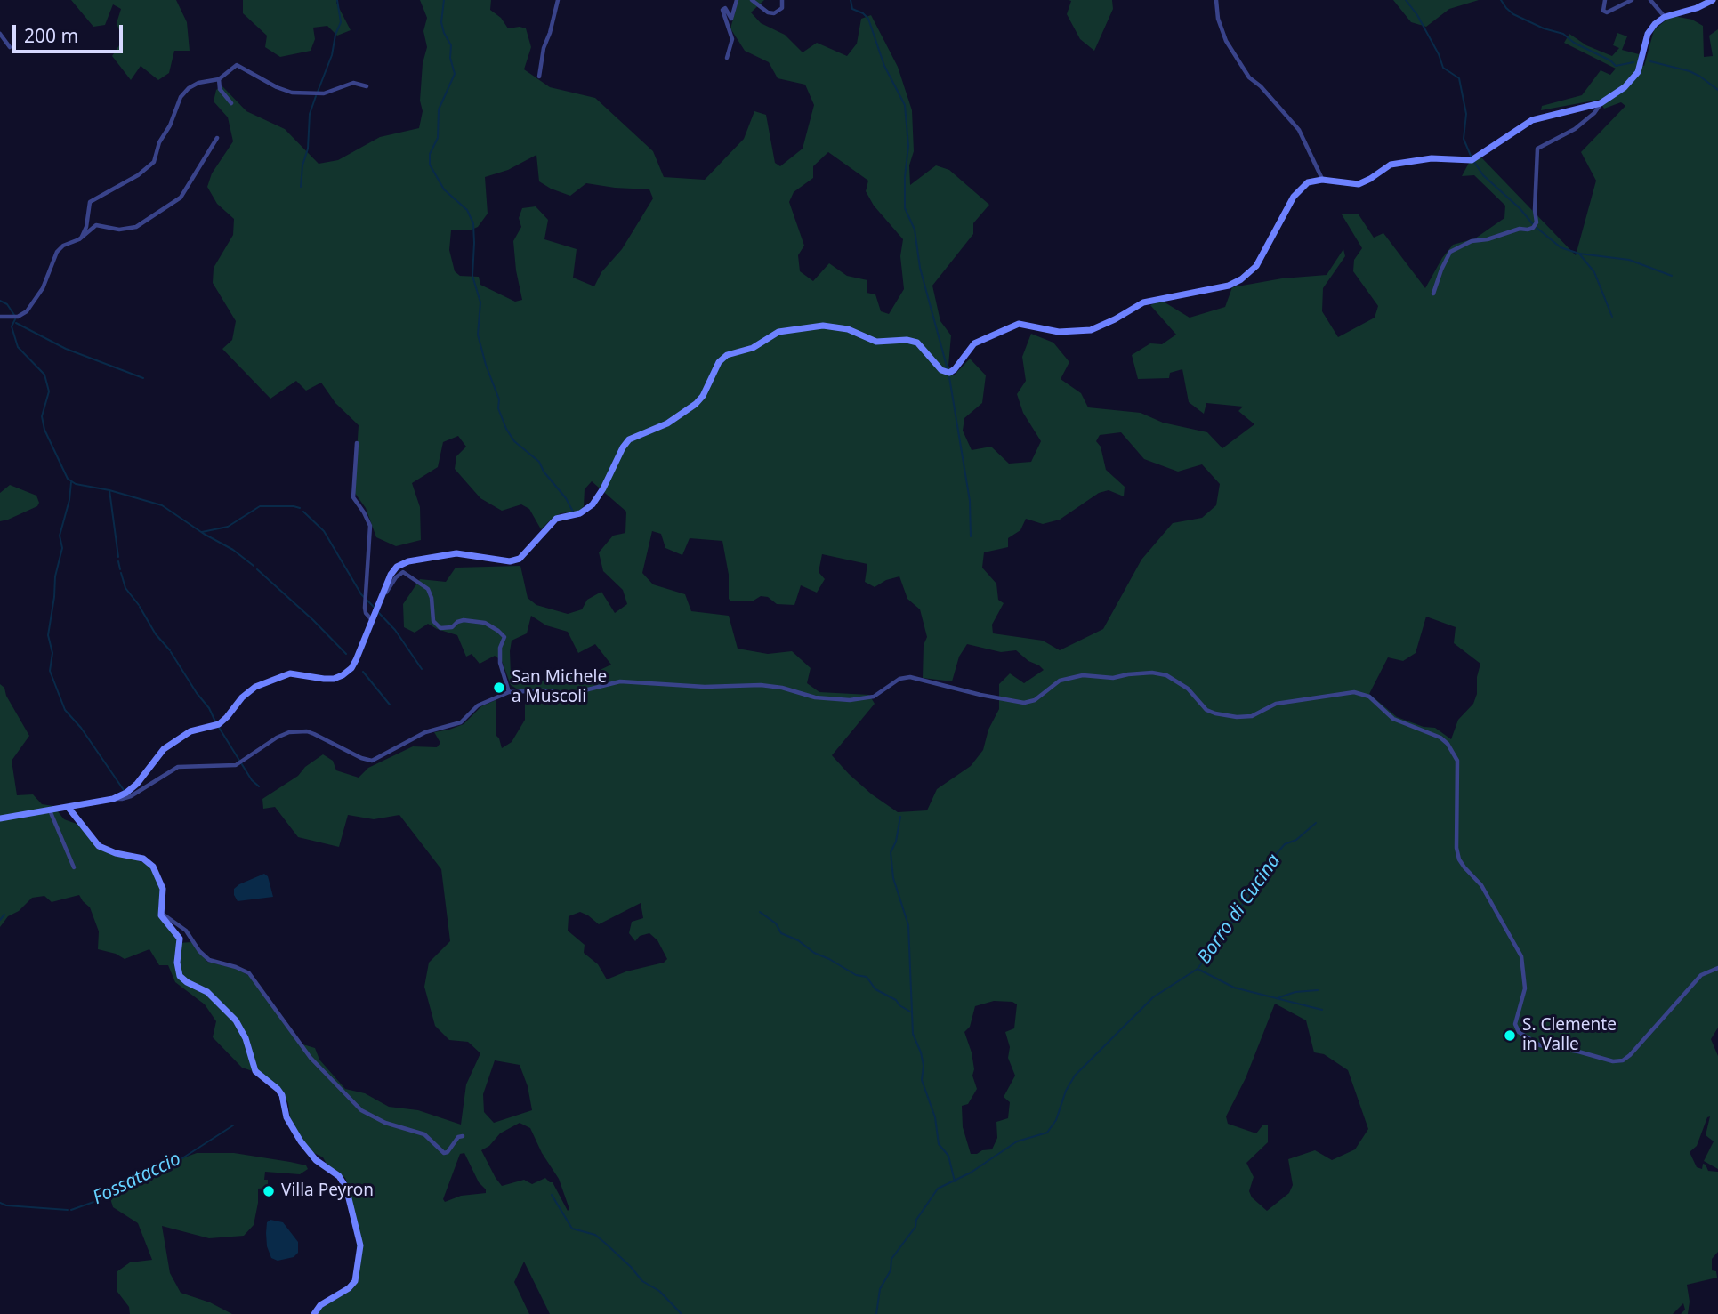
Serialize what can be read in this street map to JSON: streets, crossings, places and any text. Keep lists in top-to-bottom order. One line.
{"water":["Borro di Cucina","Fossataccio"],"places":["San Michele a Muscoli","S. Clemente in Valle","Villa Peyron"],"scale_bar":"200 m"}
